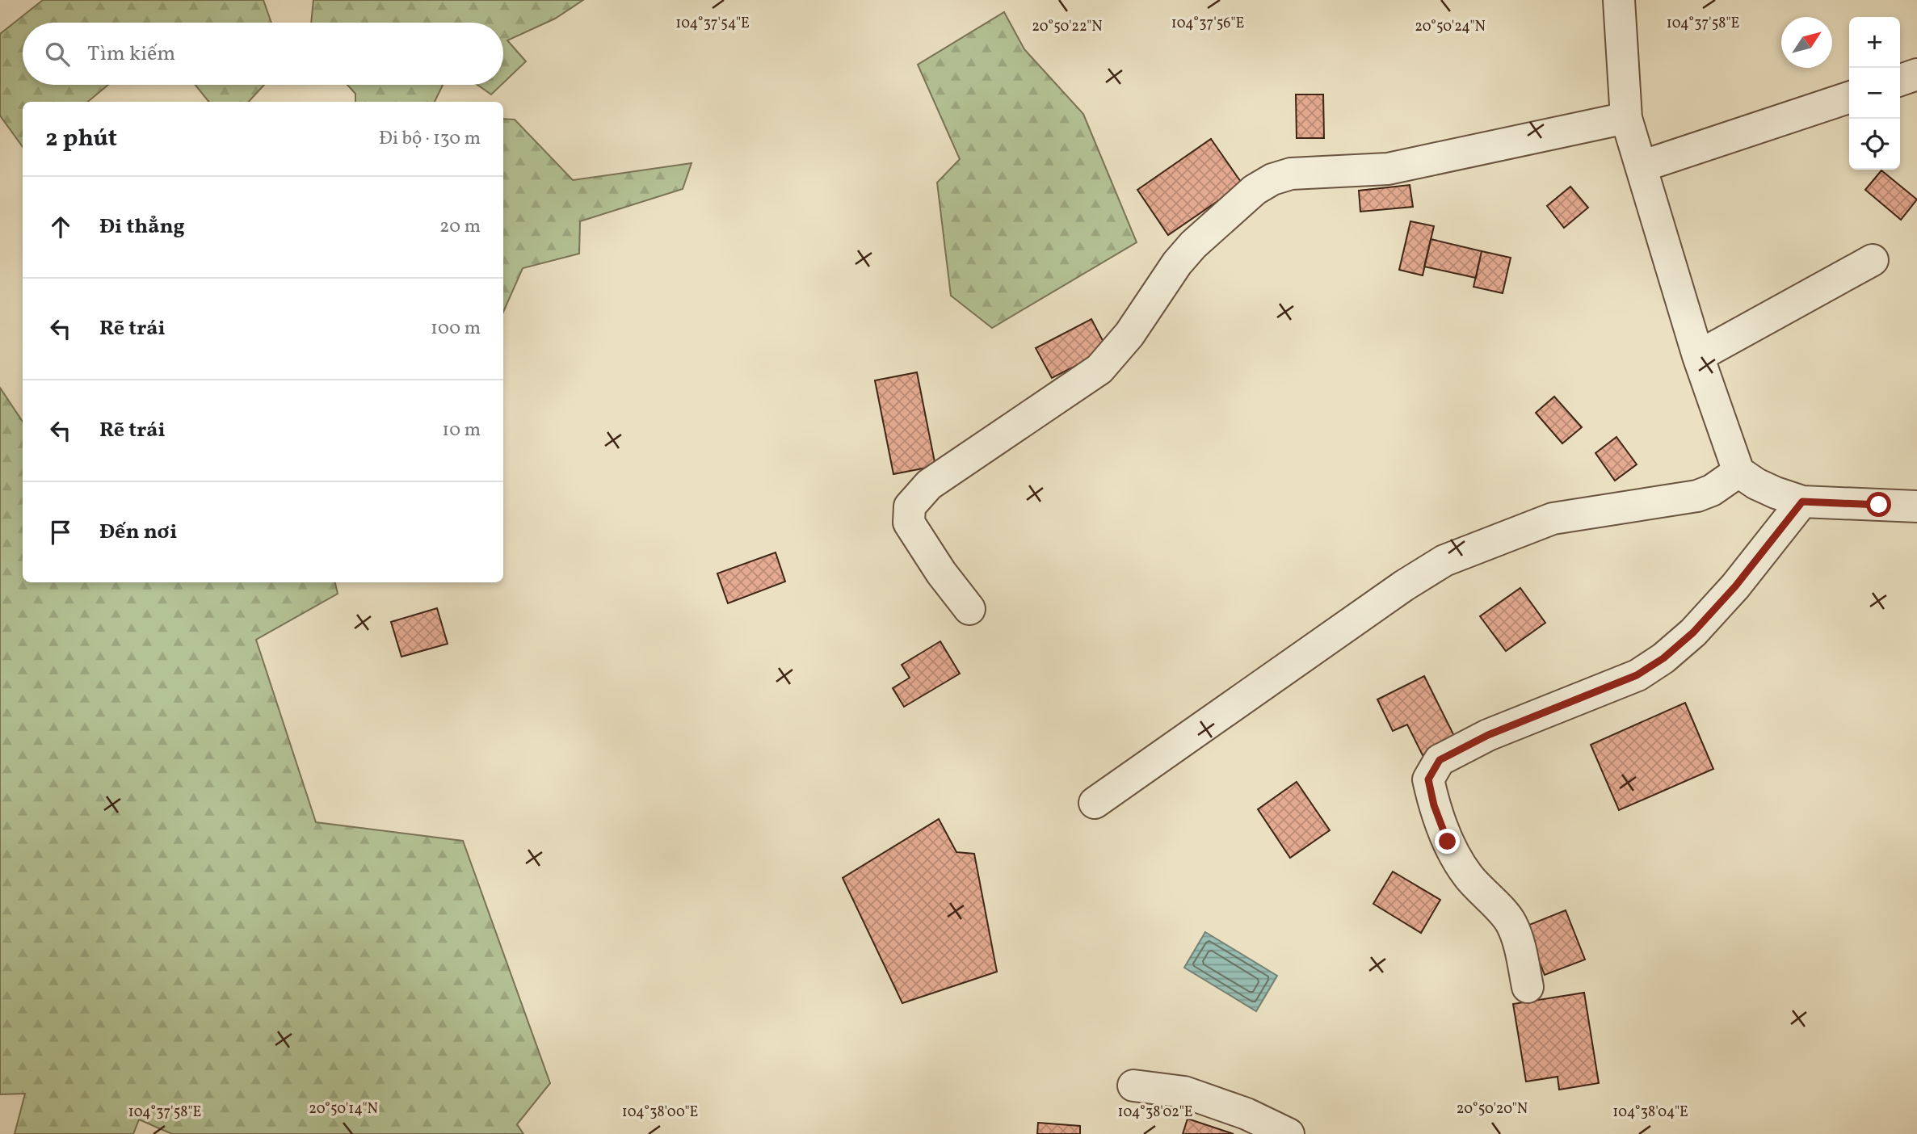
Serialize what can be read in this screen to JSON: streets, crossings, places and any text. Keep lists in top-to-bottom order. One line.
{"north":"top right","page":{"map_buttons":["+","−"],"search":"Tìm kiếm","heading":["2 phút","Đi bộ · 130 m"],"list":[["Đi thẳng","20 m"],["Rẽ trái","100 m"],["Rẽ trái","10 m"],"Đến nơi"]},"coordinates":["104°37'58\"E","104°37'56\"E","104°37'54\"E","20°50'22\"N","20°50'24\"N","20°50'14\"N","20°50'20\"N","104°38'00\"E","104°38'02\"E","104°38'04\"E"]}
